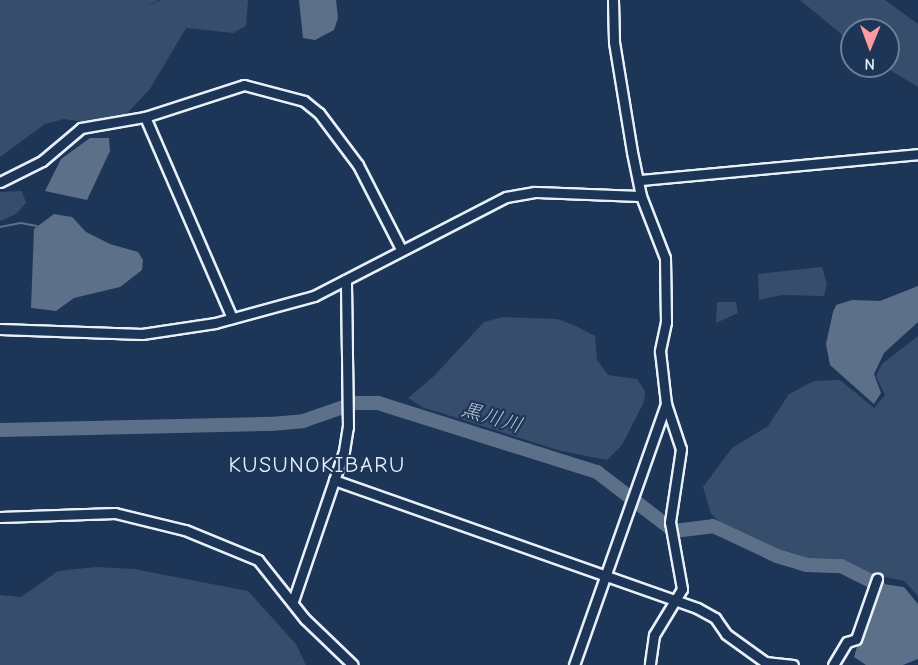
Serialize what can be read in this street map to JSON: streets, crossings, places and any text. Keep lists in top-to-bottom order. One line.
{"districts":["KUSUNOKIBARU"],"water":["黒川川"],"north":"bottom"}
